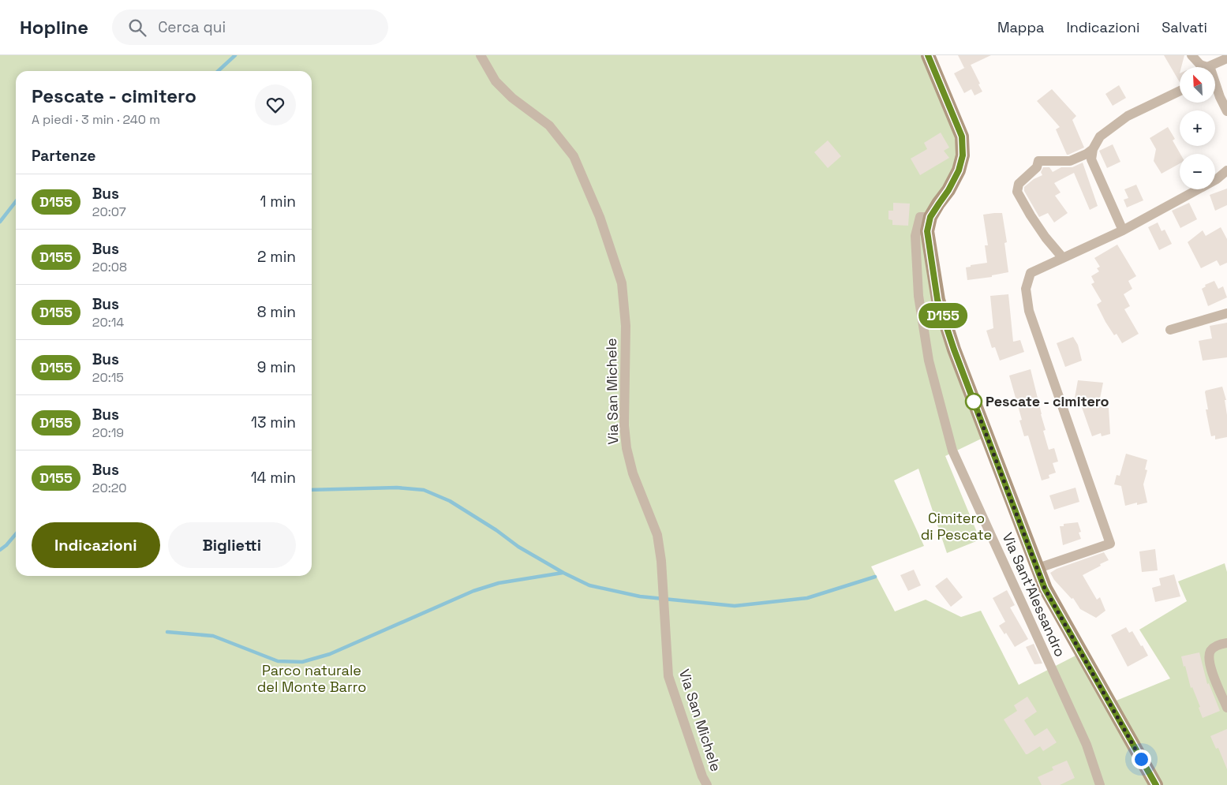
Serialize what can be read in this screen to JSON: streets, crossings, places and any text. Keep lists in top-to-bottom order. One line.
{"streets":{"street":["Via San Michele","Via Sant'Alessandro"]},"parks":["Cimitero di Pescate","Parco naturale del Monte Barro"],"places":["Pescate - cimitero"],"lines":["bus line D155"],"north":"top left","page":{"header":"Hopline","search":"Cerca qui","nav":["Mappa","Indicazioni","Salvati"],"on_map":"D155","map_buttons":["+","−"],"heading":[["Pescate - cimitero","A piedi · 3 min · 240 m"],"Partenze"],"list":[{"mark":"D155","name":"Bus","note":"20:07","value":"1 min"},{"mark":"D155","name":"Bus","note":"20:08","value":"2 min"},{"mark":"D155","name":"Bus","note":"20:14","value":"8 min"},{"mark":"D155","name":"Bus","note":"20:15","value":"9 min"},{"mark":"D155","name":"Bus","note":"20:19","value":"13 min"},{"mark":"D155","name":"Bus","note":"20:20","value":"14 min"}],"buttons":["Indicazioni","Biglietti"]}}
